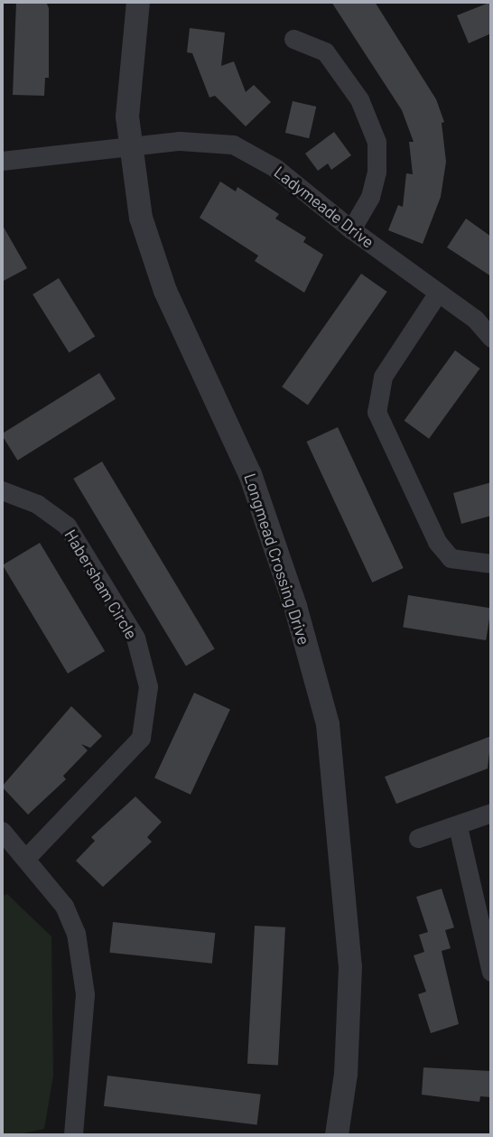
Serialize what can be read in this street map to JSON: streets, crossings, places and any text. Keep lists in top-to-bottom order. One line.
{"streets":{"street":["Ladymeade Drive","Longmead Crossing Drive","Habersham Circle"]},"crossings":[["Ladymeade Drive","Longmead Crossing Drive"]]}
